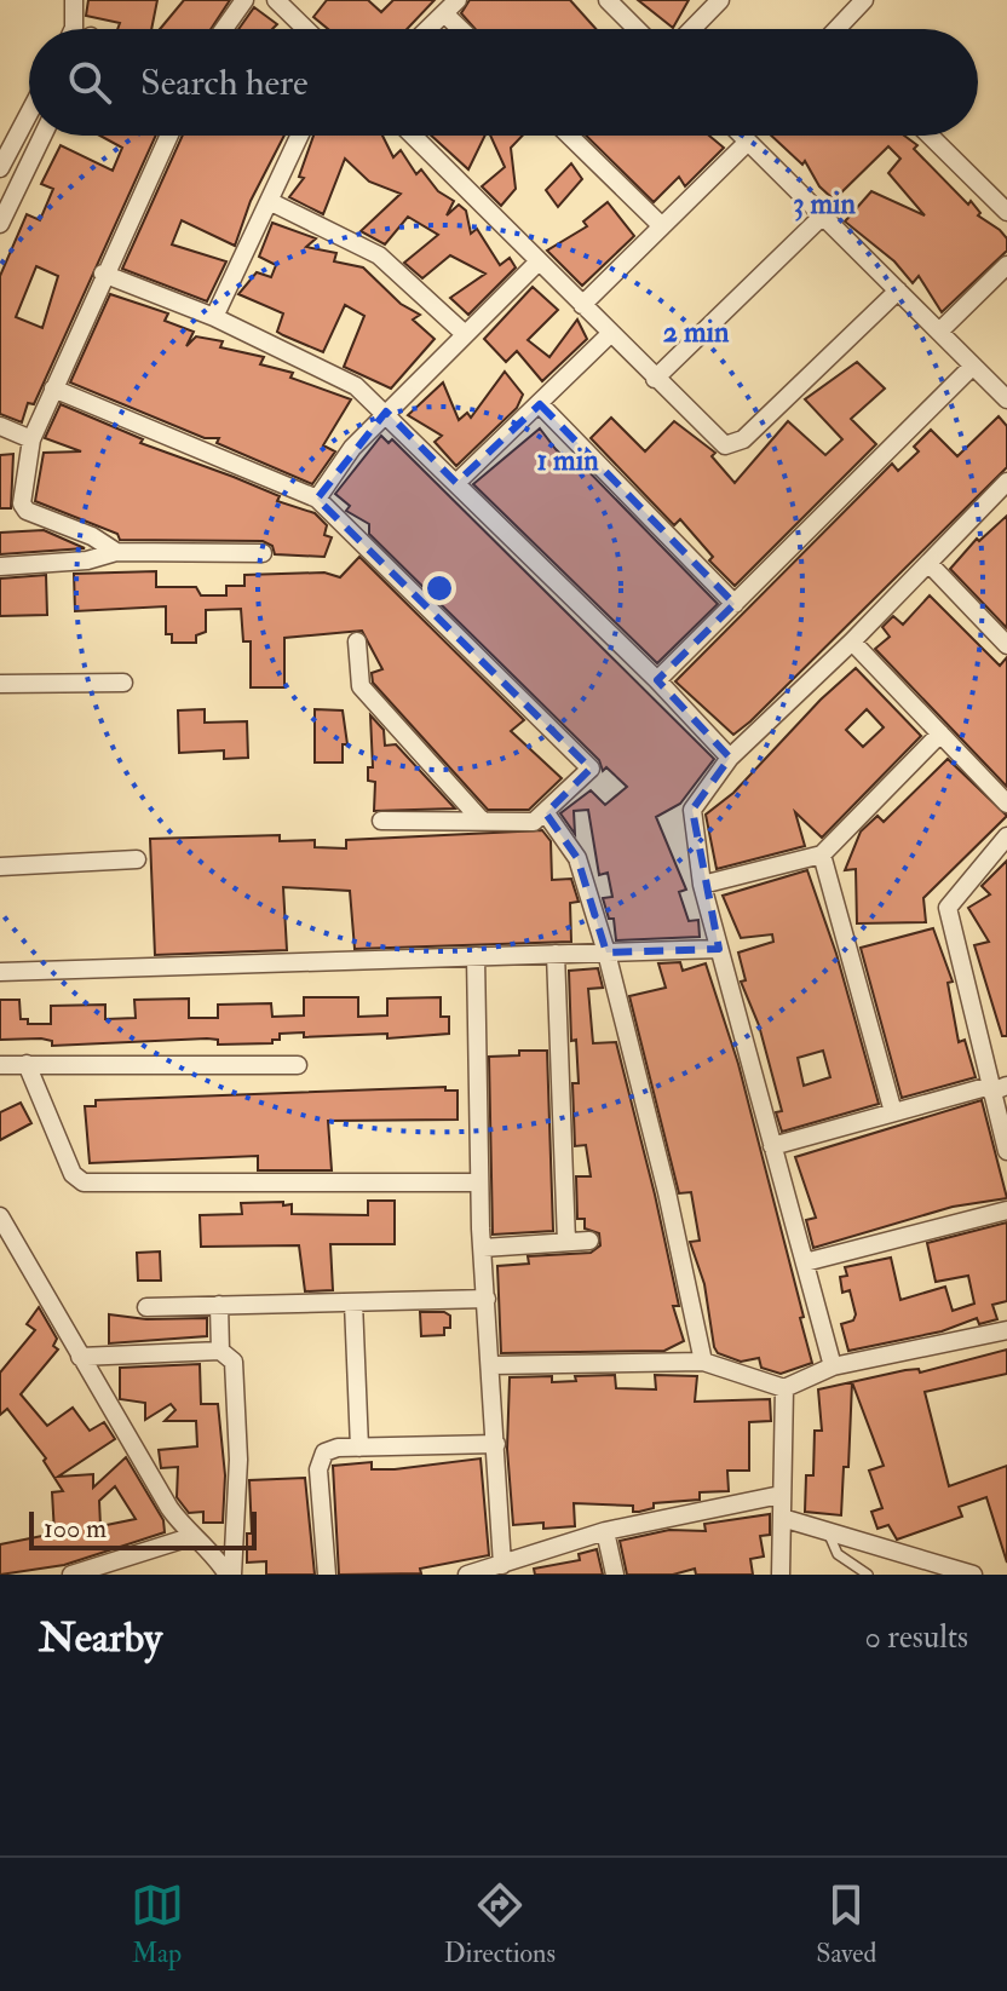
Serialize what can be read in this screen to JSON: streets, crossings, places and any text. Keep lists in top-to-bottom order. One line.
{"scale_bar":"100 m","page":{"search":"Search here","scale":"100 m","heading":["Nearby","0 results"],"nav":["Map","Directions","Saved"]},"rings":["3 min","2 min","1 min"]}
